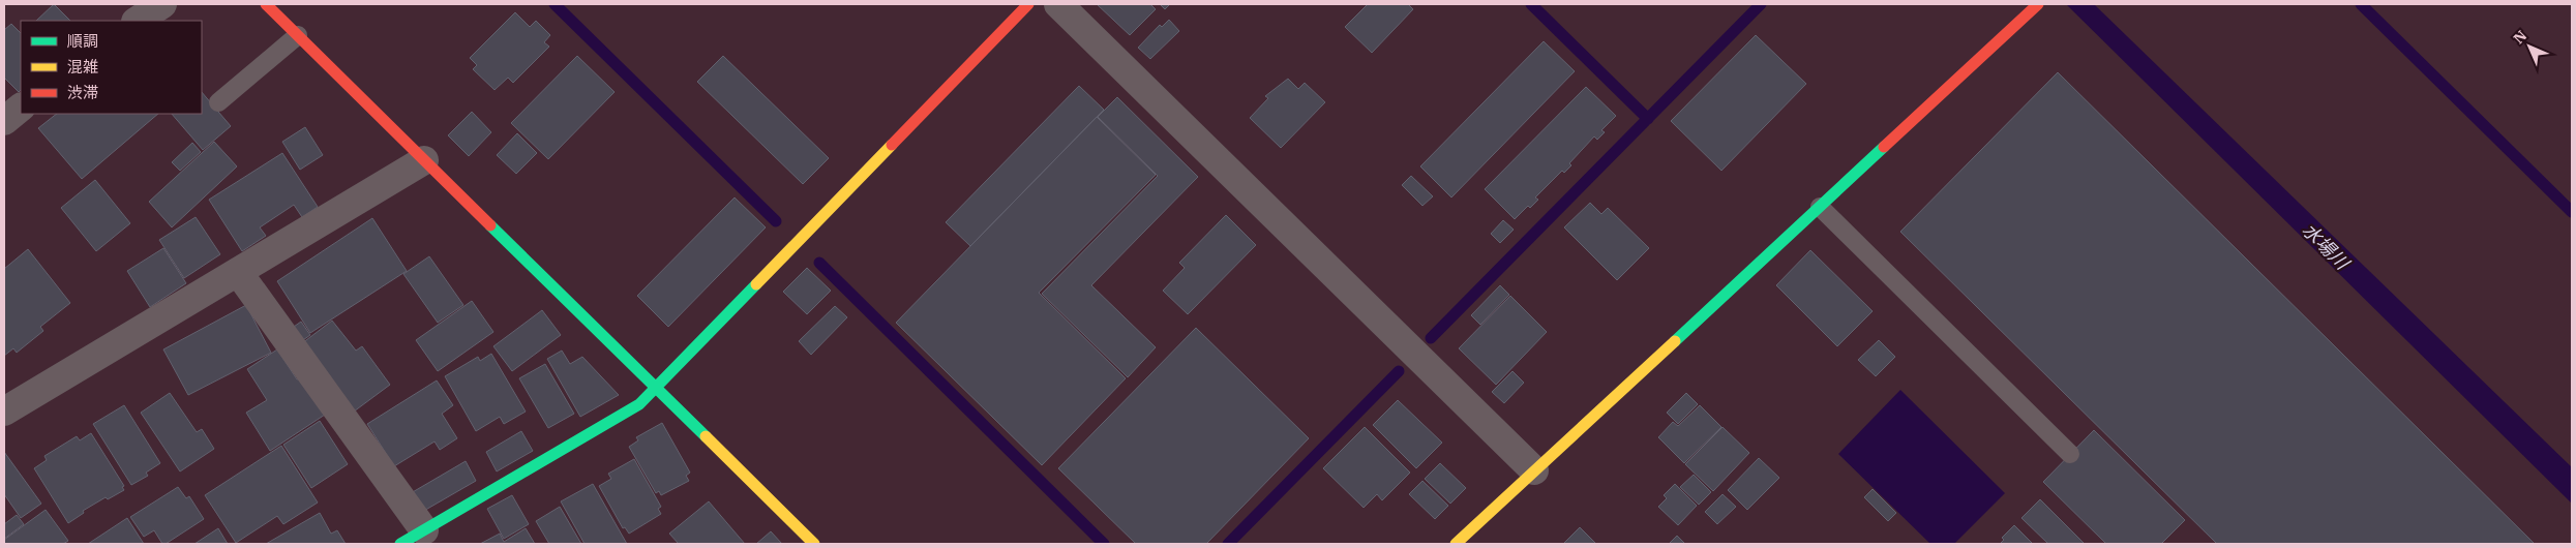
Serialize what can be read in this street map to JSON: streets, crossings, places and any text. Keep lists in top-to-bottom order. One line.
{"water":["水場川"],"legend":["順調","混雑","渋滞"],"north":"top left"}
